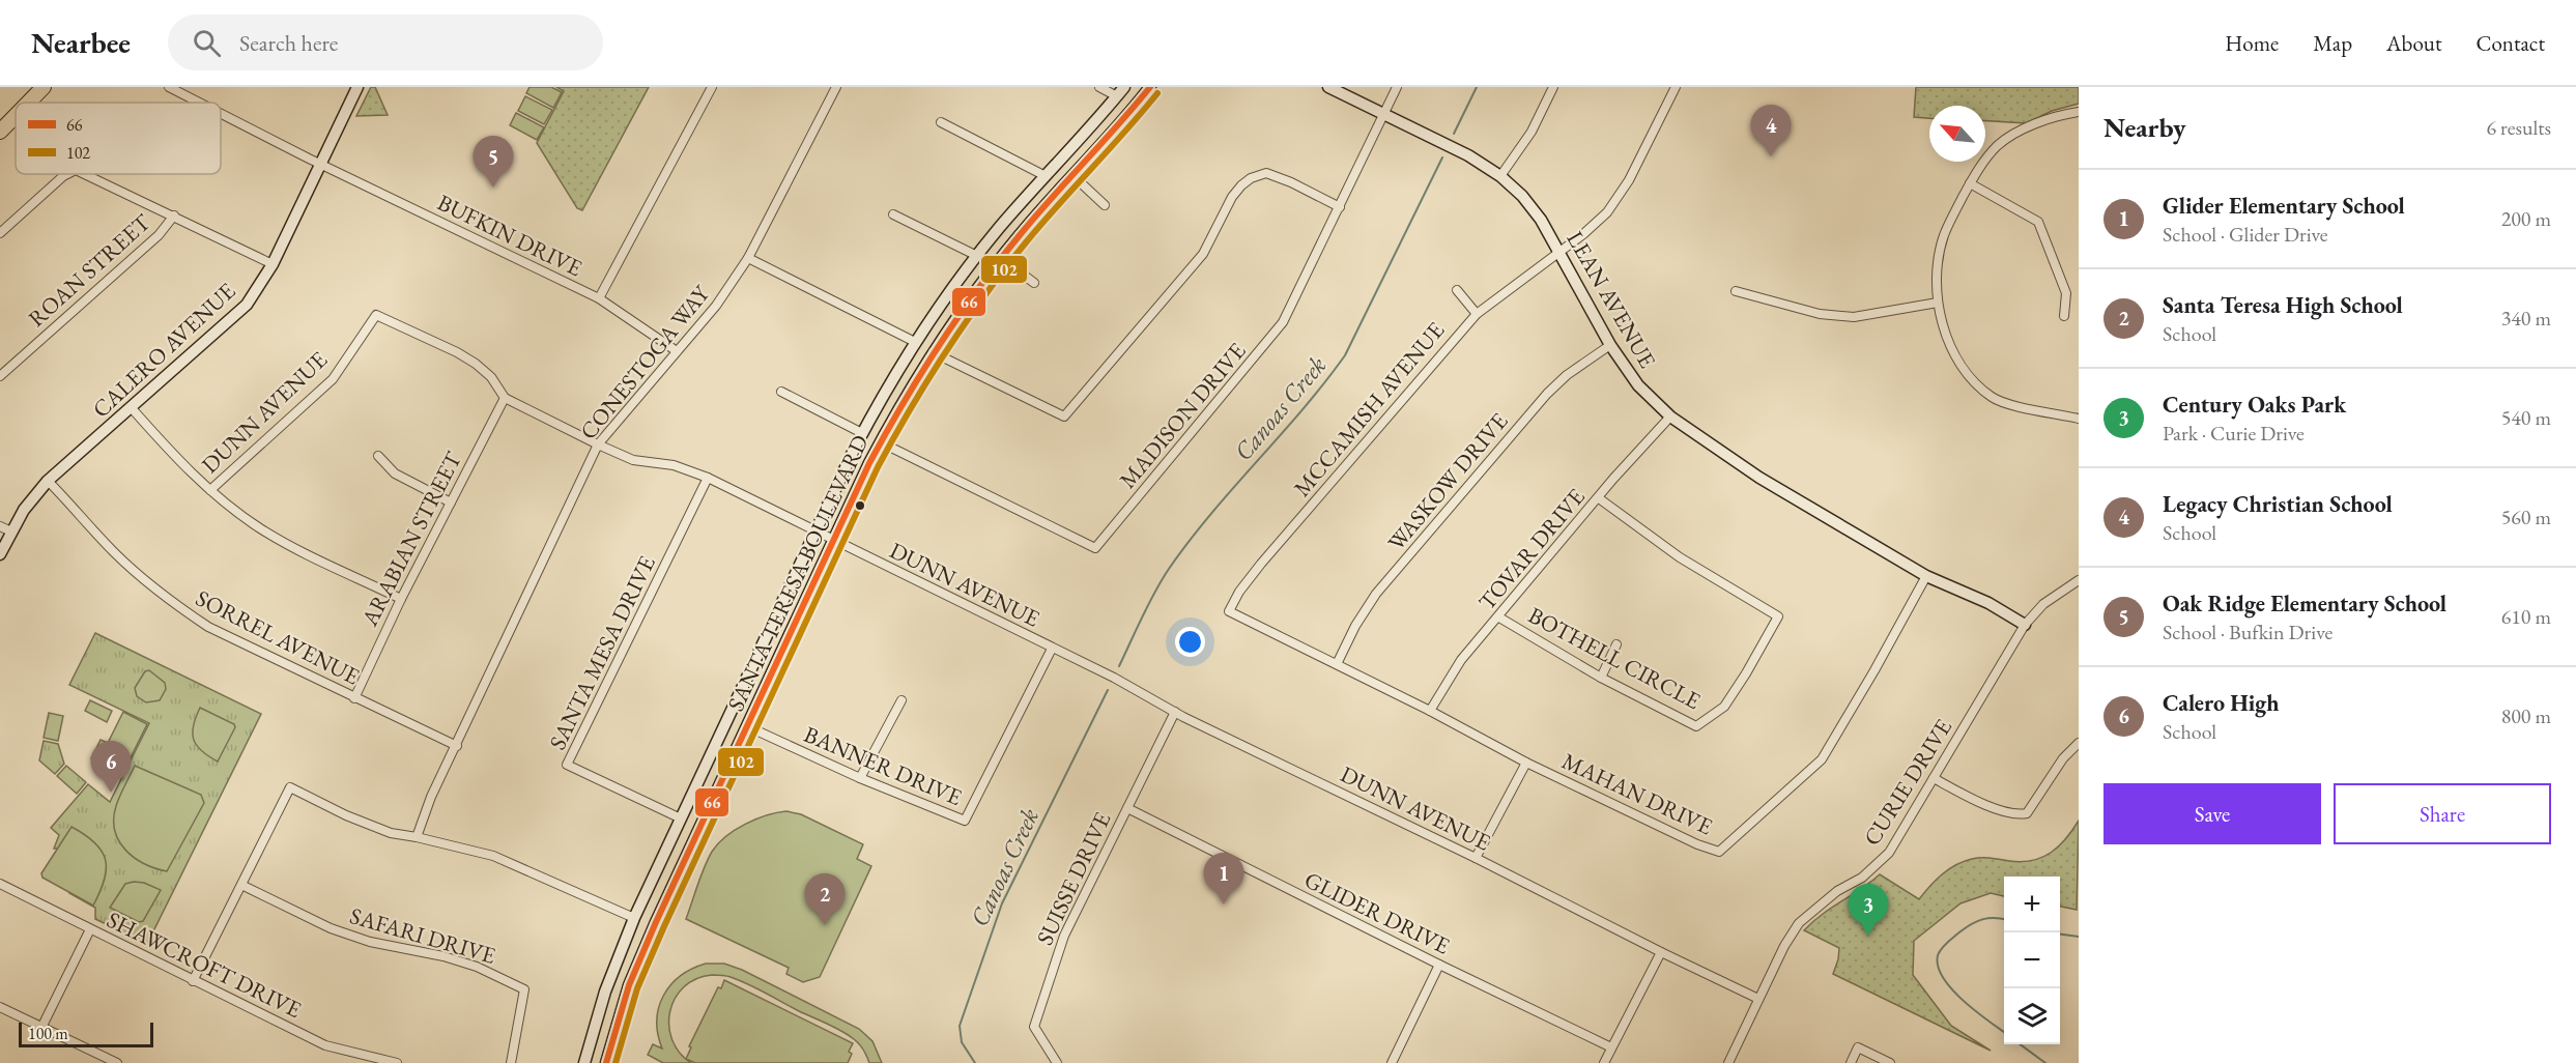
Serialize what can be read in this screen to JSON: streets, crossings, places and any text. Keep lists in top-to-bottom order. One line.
{"streets":{"main road":["LEAN AVENUE","CALERO AVENUE","SANTA TERESA BOULEVARD"],"street":["BUFKIN DRIVE","ROAN STREET","CONESTOGA WAY","MCCAMISH AVENUE","DUNN AVENUE","MADISON DRIVE","WASKOW DRIVE","ARABIAN STREET","TOVAR DRIVE","SORREL AVENUE","SANTA MESA DRIVE","BOTHELL CIRCLE","BANNER DRIVE","CURIE DRIVE","MAHAN DRIVE","SUISSE DRIVE","GLIDER DRIVE","SAFARI DRIVE","SHAWCROFT DRIVE"]},"crossings":[["BUFKIN DRIVE","CALERO AVENUE"],["BUFKIN DRIVE","CONESTOGA WAY"],["LEAN AVENUE","MCCAMISH AVENUE"],["LEAN AVENUE","MADISON DRIVE"],["LEAN AVENUE","WASKOW DRIVE"],["LEAN AVENUE","TOVAR DRIVE"],["LEAN AVENUE","CURIE DRIVE"],["LEAN AVENUE","MAHAN DRIVE"],["CALERO AVENUE","SORREL AVENUE"],["CONESTOGA WAY","DUNN AVENUE"],["CONESTOGA WAY","SORREL AVENUE"],["MCCAMISH AVENUE","MAHAN DRIVE"],["DUNN AVENUE","ARABIAN STREET"],["DUNN AVENUE","SANTA TERESA BOULEVARD"],["DUNN AVENUE","SANTA MESA DRIVE"],["DUNN AVENUE","BANNER DRIVE"],["DUNN AVENUE","CURIE DRIVE"],["DUNN AVENUE","SUISSE DRIVE"],["MADISON DRIVE","SANTA TERESA BOULEVARD"],["WASKOW DRIVE","MAHAN DRIVE"],["ARABIAN STREET","SORREL AVENUE"],["TOVAR DRIVE","BOTHELL CIRCLE"],["TOVAR DRIVE","MAHAN DRIVE"],["SANTA TERESA BOULEVARD","SANTA MESA DRIVE"],["SANTA TERESA BOULEVARD","BANNER DRIVE"],["SUISSE DRIVE","GLIDER DRIVE"]],"water":["Canoas Creek"],"lines":["transit line 66","transit line 102"],"legend":["66","102"],"scale_bar":"100 m","north":"top left","page":{"header":"Nearbee","search":"Search here","nav":["Home","Map","About","Contact"],"heading":["Nearby","6 results"],"pins":["4","5","6","1","2","3"],"list":[{"mark":"1","name":"Glider Elementary School","note":"School · Glider Drive","value":"200 m"},{"mark":"2","name":"Santa Teresa High School","note":"School","value":"340 m"},{"mark":"3","name":"Century Oaks Park","note":"Park · Curie Drive","value":"540 m"},{"mark":"4","name":"Legacy Christian School","note":"School","value":"560 m"},{"mark":"5","name":"Oak Ridge Elementary School","note":"School · Bufkin Drive","value":"610 m"},{"mark":"6","name":"Calero High","note":"School","value":"800 m"}],"buttons":["Save","Share"],"map_buttons":["+","−"],"scale":"100 m"}}
